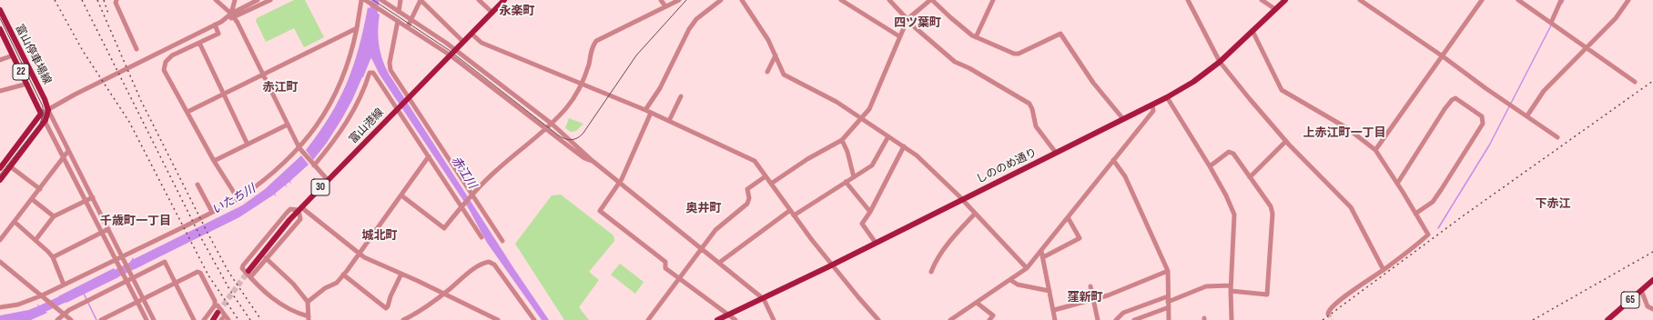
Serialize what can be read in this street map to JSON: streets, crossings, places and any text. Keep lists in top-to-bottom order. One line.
{"streets":{"main road":["富山停車場線","22","富山港線","しののめ通り","30","65"]},"districts":["永楽町","四ツ葉町","赤江町","上赤江町一丁目","下赤江","奥井町","千歳町一丁目","城北町","窪新町"],"water":["赤江川","いたち川"]}
